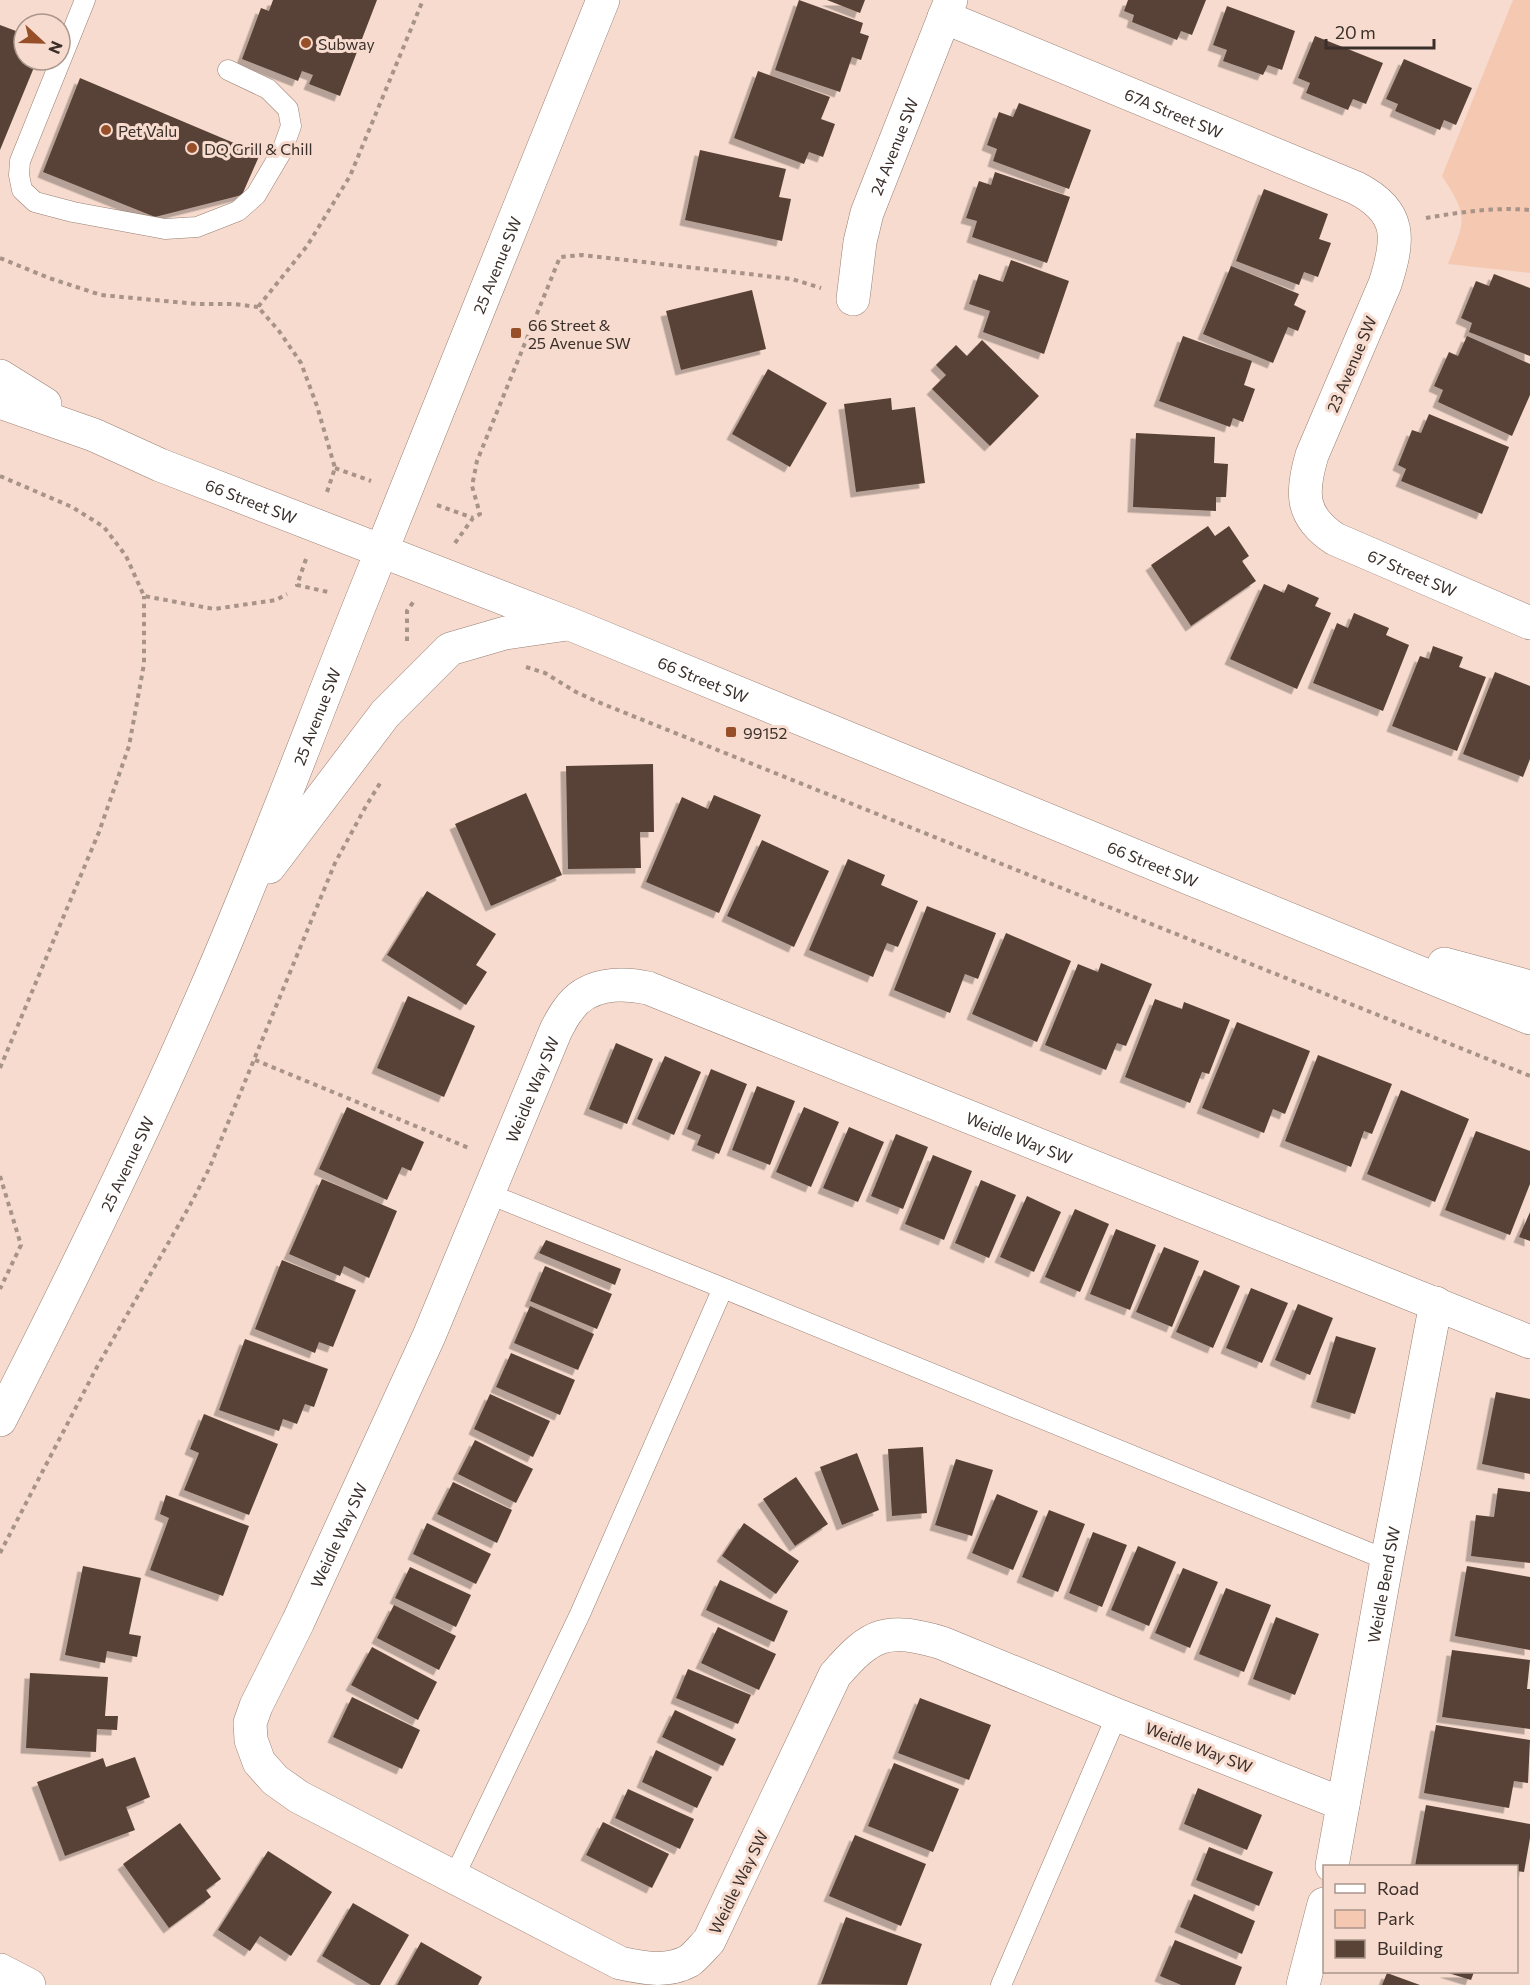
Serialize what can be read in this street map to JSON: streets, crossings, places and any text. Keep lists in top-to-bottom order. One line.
{"streets":{"street":["67A Street SW","24 Avenue SW","25 Avenue SW","23 Avenue SW","66 Street SW","67 Street SW","Weidle Way SW","Weidle Bend SW"]},"crossings":[["67A Street SW","24 Avenue SW"],["67A Street SW","23 Avenue SW"],["25 Avenue SW","66 Street SW"],["23 Avenue SW","67 Street SW"],["Weidle Way SW","Weidle Bend SW"]],"places":{"other":["Subway","Pet Valu","DQ Grill & Chill"],"transit":["66 Street & 25 Avenue SW","99152"]},"legend":["Road","Park","Building"],"scale_bar":"20 m","north":"right"}
